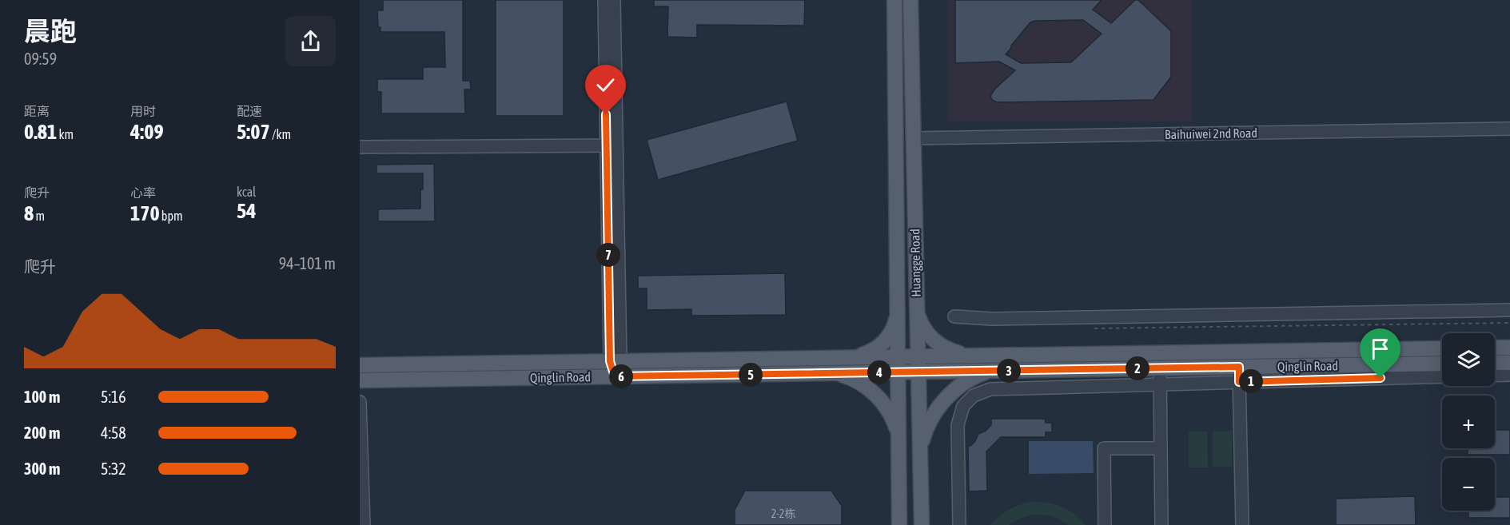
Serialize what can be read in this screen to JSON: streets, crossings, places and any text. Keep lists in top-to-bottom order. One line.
{"streets":{"main road":["Huangge Road","Qinglin Road"],"street":["Baihuiwei 2nd Road"]},"crossings":[["Baihuiwei 2nd Road","Huangge Road"],["Huangge Road","Qinglin Road"]],"house_numbers":["2-2栋"],"page":{"heading":["晨跑","09:59"],"stats":[["距离","0.81 km"],["用时","4:09"],["配速","5:07 /km"],["爬升","8 m"],["心率","170 bpm"],["kcal","54"]],"pins":["7","2","3","4","5","6","1"],"chart":["爬升","94–101 m"],"map_buttons":["+","−"],"list":[{"name":"100 m","note":"5:16"},{"name":"200 m","note":"4:58"},{"name":"300 m","note":"5:32"}]}}
